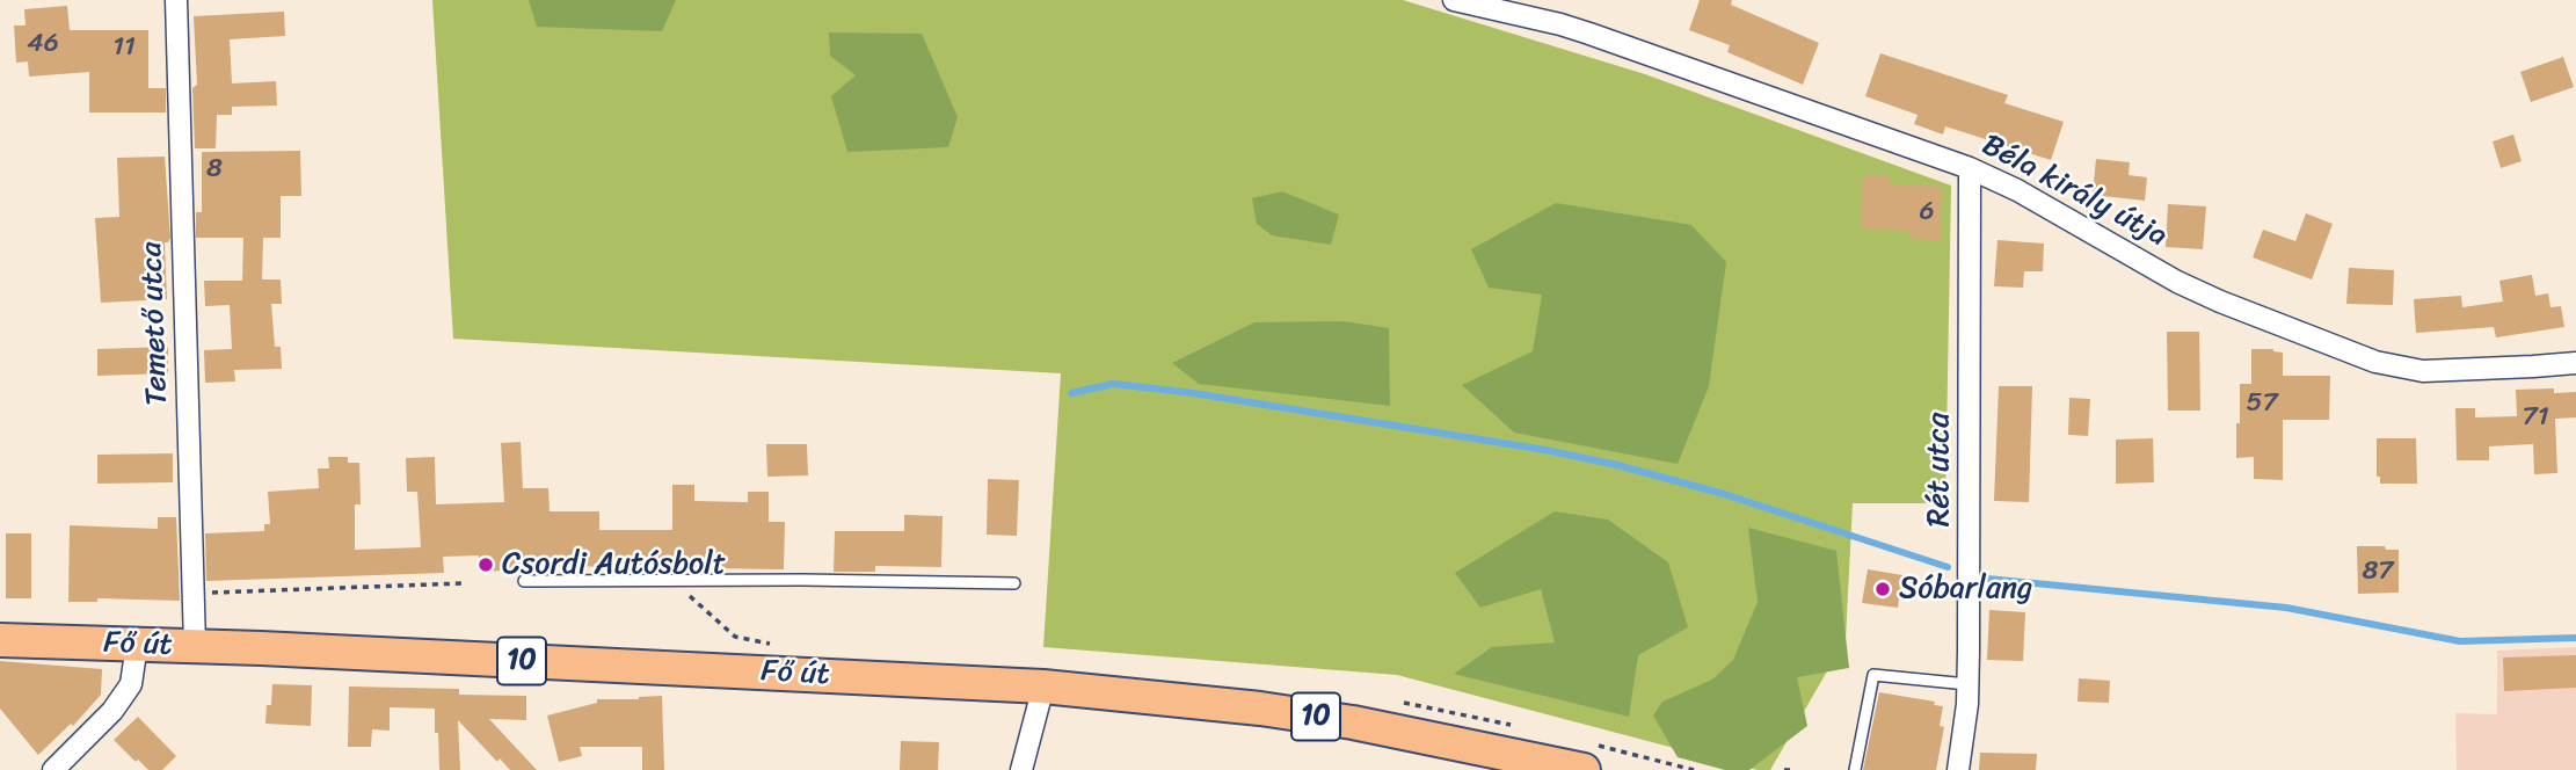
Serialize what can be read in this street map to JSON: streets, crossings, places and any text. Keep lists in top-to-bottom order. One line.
{"streets":{"main road":["Fő út","10"],"street":["Béla király útja","Temető utca","Rét utca"]},"crossings":[["Béla király útja","Rét utca"],["Temető utca","Fő út"]],"places":["Csordi Autósbolt","Sóbarlang"],"house_numbers":["46","11","8","6","57","71","87"]}
